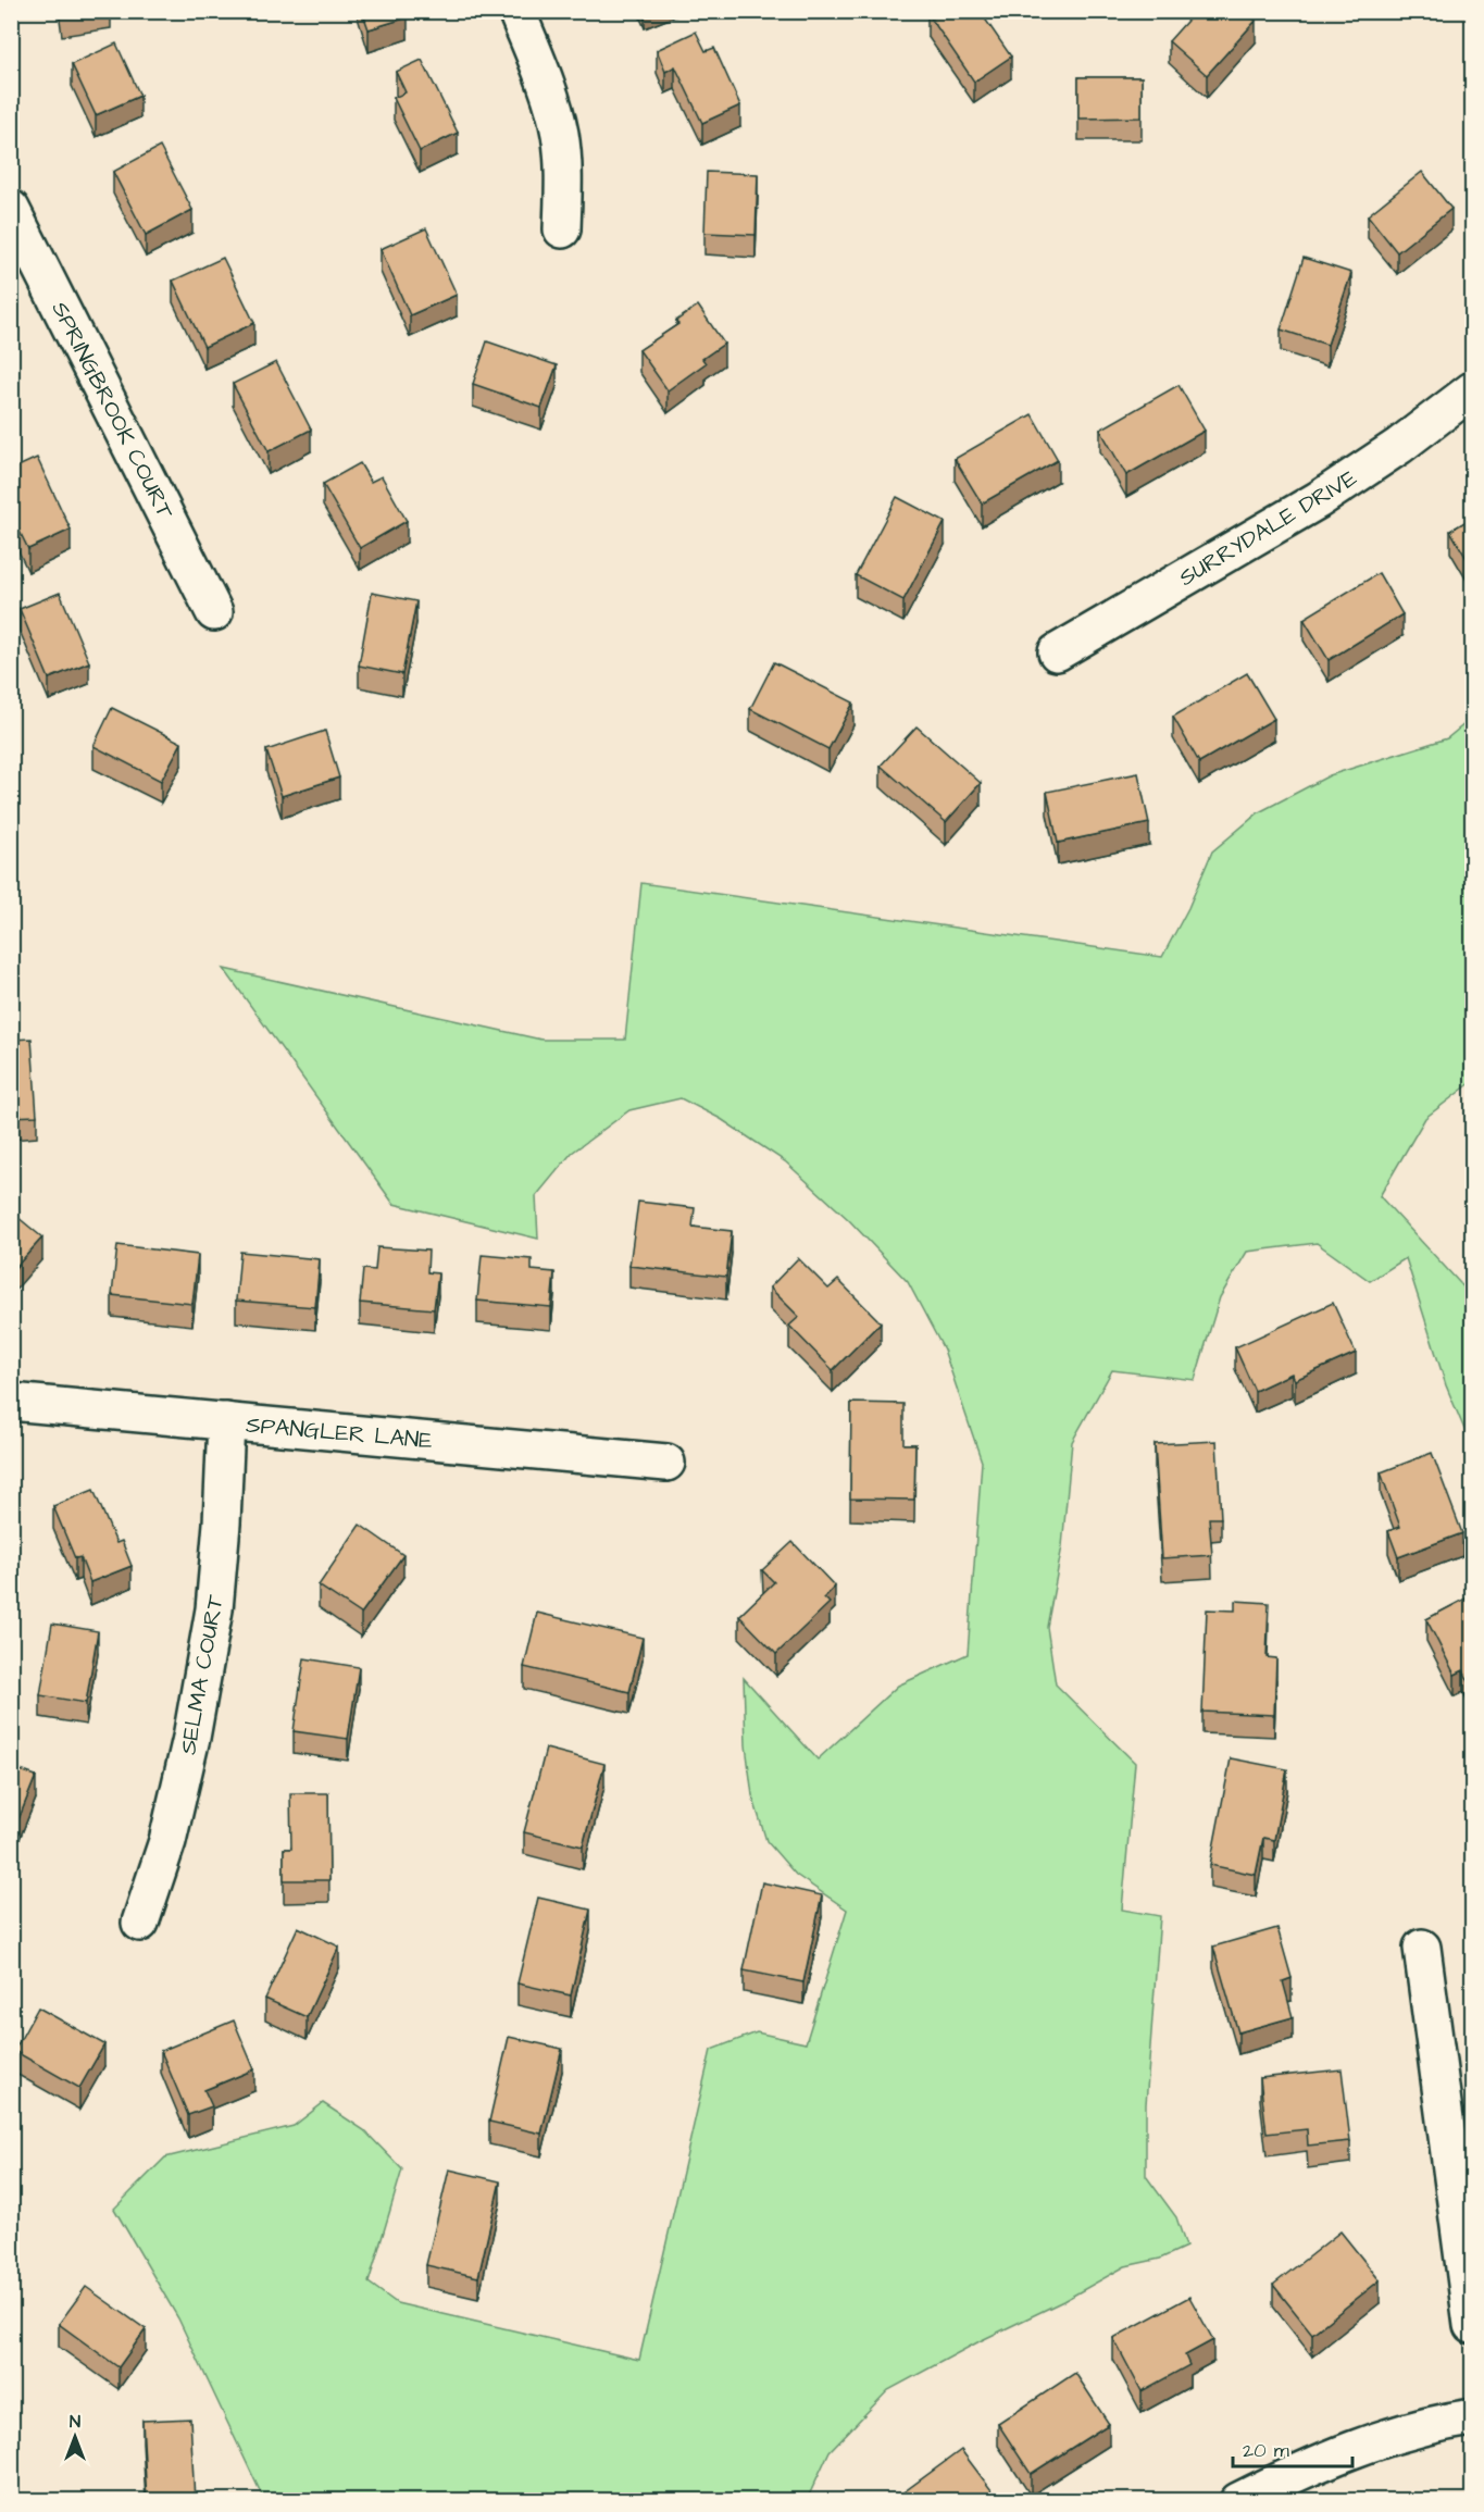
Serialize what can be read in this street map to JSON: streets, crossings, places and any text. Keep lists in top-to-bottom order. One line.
{"streets":{"street":["SPRINGBROOK COURT","SURRYDALE DRIVE","SPANGLER LANE","SELMA COURT"]},"crossings":[["SPANGLER LANE","SELMA COURT"]],"scale_bar":"20 m","north":"top"}
